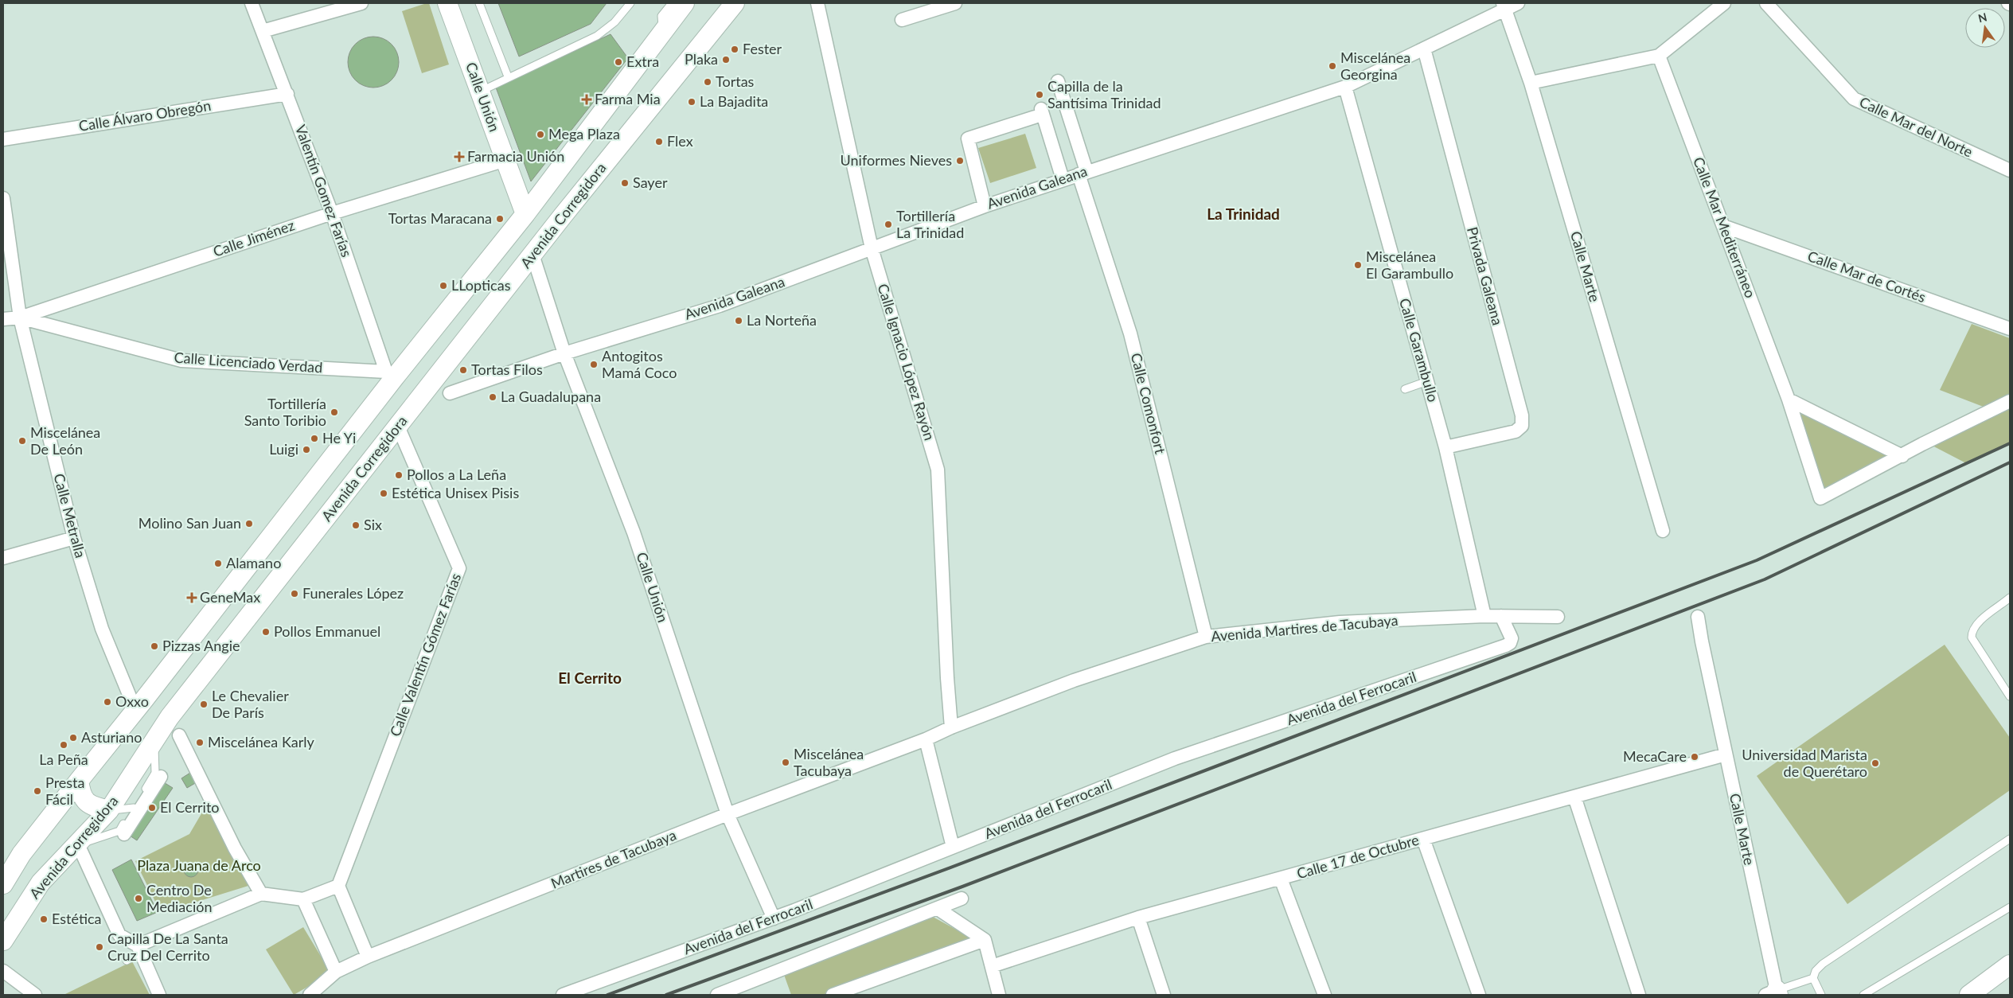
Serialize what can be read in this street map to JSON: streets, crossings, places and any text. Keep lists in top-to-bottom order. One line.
{"streets":{"main road":["Calle Unión","Avenida Corregidora"],"street":["Calle Álvaro Obregón","Calle Mar del Norte","Avenida Galeana","Valentín Gomez Farías","Calle Mar Mediterráneo","Calle Jiménez","Calle Marte","Privada Galeana","Calle Mar de Cortés","Calle Garambullo","Calle Ignacio López Rayón","Calle Licenciado Verdad","Calle Comonfort","Calle Metralla","Avenida Martires de Tacubaya","Calle Valentín Gómez Farías","Avenida del Ferrocaril","Calle 17 de Octubre","Martires de Tacubaya"]},"crossings":[["Calle Unión","Avenida Galeana"],["Calle Unión","Avenida Corregidora"],["Calle Unión","Calle Jiménez"],["Calle Unión","Avenida del Ferrocaril"],["Calle Unión","Martires de Tacubaya"],["Calle Álvaro Obregón","Valentín Gomez Farías"],["Avenida Galeana","Calle Marte"],["Avenida Galeana","Privada Galeana"],["Avenida Galeana","Calle Garambullo"],["Avenida Galeana","Calle Ignacio López Rayón"],["Avenida Galeana","Calle Comonfort"],["Valentín Gomez Farías","Calle Jiménez"],["Valentín Gomez Farías","Calle Licenciado Verdad"],["Avenida Corregidora","Calle Valentín Gómez Farías"],["Calle Mar Mediterráneo","Calle Mar de Cortés"],["Calle Jiménez","Calle Licenciado Verdad"],["Calle Jiménez","Calle Metralla"],["Calle Marte","Calle 17 de Octubre"],["Privada Galeana","Calle Garambullo"],["Calle Garambullo","Avenida Martires de Tacubaya"],["Calle Ignacio López Rayón","Avenida Martires de Tacubaya"],["Calle Licenciado Verdad","Calle Metralla"],["Calle Comonfort","Avenida Martires de Tacubaya"],["Avenida Martires de Tacubaya","Avenida del Ferrocaril"],["Avenida Martires de Tacubaya","Martires de Tacubaya"]],"districts":["La Trinidad","El Cerrito"],"parks":["Plaza Juana de Arco"],"places":{"other":["Fester","Plaka","Extra","Miscelánea Georgina","Tortas","Capilla de la Santísima Trinidad","La Bajadita","Mega Plaza","Flex","Uniformes Nieves","Sayer","Tortas Maracana","Tortillería La Trinidad","Miscelánea El Garambullo","LLopticas","La Norteña","Antogitos Mamá Coco","Tortas Filos","La Guadalupana","Tortillería Santo Toribio","He Yi","Miscelánea De León","Luigi","Pollos a La Leña","Estética Unisex Pisis","Molino San Juan","Six","Alamano","Funerales López","Pollos Emmanuel","Pizzas Angie","Oxxo","Le Chevalier De París","Asturiano","Miscelánea Karly","La Peña","MecaCare","Miscelánea Tacubaya","Universidad Marista de Querétaro","Presta Fácil","El Cerrito","Centro De Mediación","Estética","Capilla De La Santa Cruz Del Cerrito"],"health":["Farma Mia","Farmacia Unión","GeneMax"]},"north":"top"}
